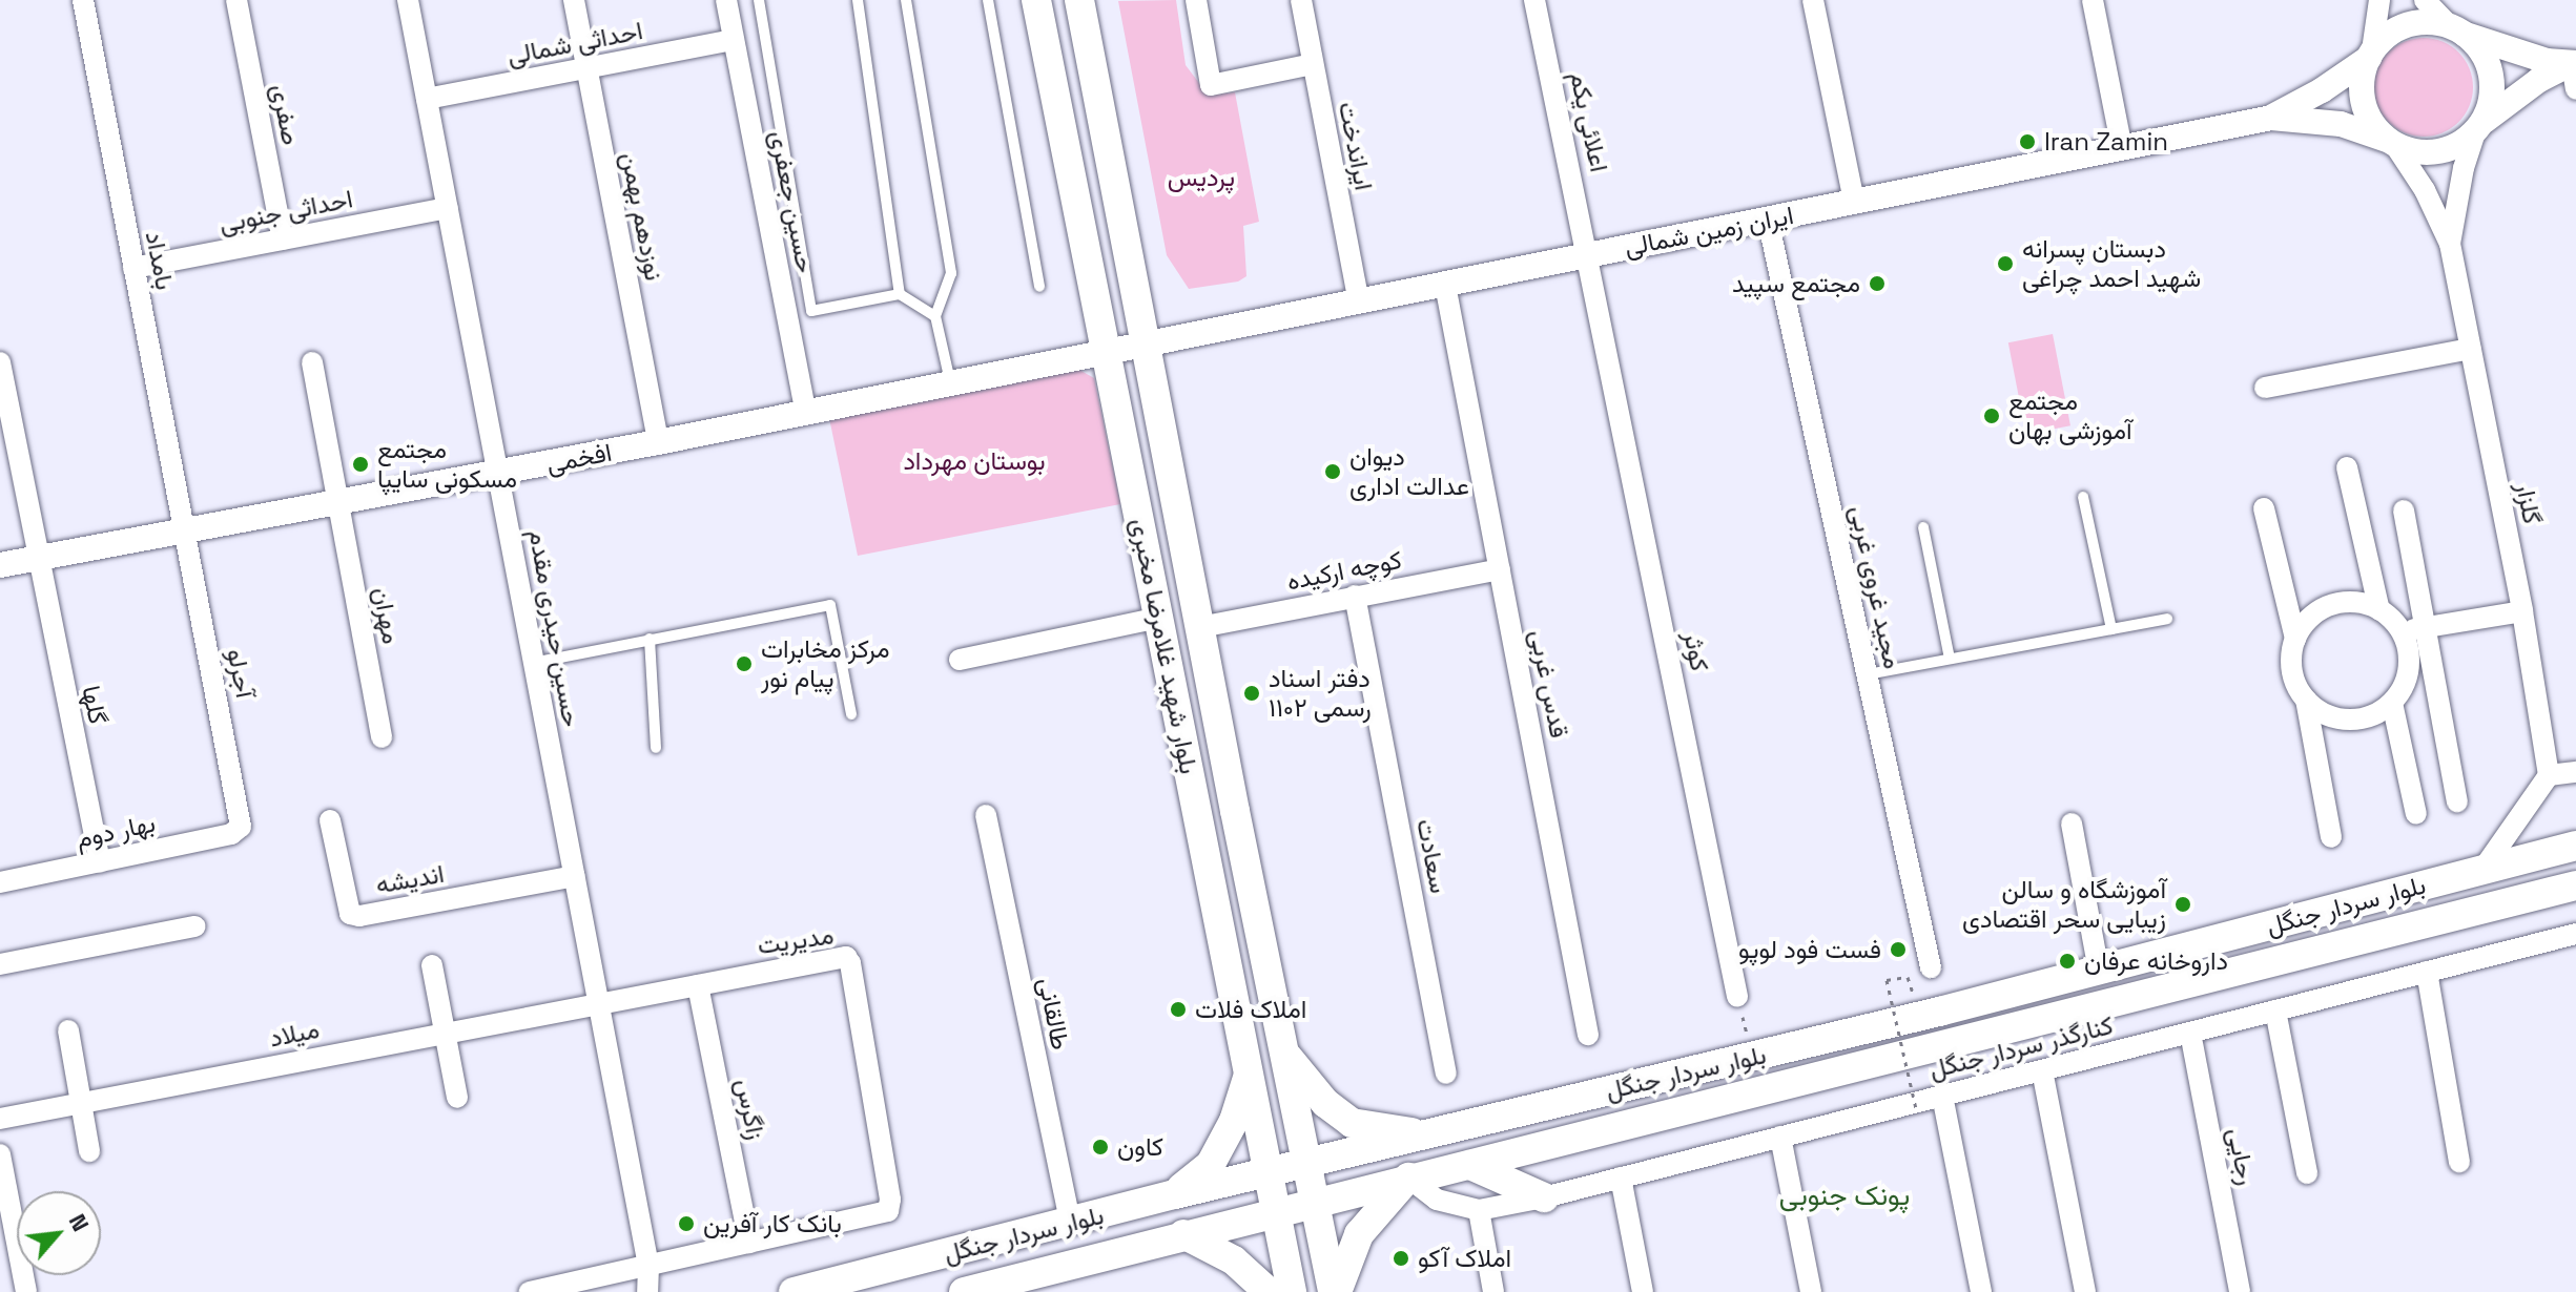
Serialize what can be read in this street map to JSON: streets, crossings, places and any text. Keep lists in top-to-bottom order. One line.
{"streets":{"main road":["بلوار شهید غلامرضا مخبری","بلوار سردار جنگل"],"street":["احداثی شمالی","صفری","اعلائی یکم","ایراندخت","حسین جعفری","احداثی جنوبی","نوزدهم بهمن","ایران زمین شمالی","بامداد","افخمی","گلزار","کوچه ارکیده","مجید غروی غربی","مهران","حسین حیدری مقدم","کوثر","آجرلو","قدس غربی","گلها","بهار دوم","سعادت","اندیشه","مدیریت","طالقانی","میلاد","کنارگذر سردار جنگل","زاگرس","رجایی"]},"crossings":[["احداثی شمالی","حسین جعفری"],["احداثی شمالی","نوزدهم بهمن"],["احداثی شمالی","حسین حیدری مقدم"],["صفری","احداثی جنوبی"],["اعلائی یکم","ایران زمین شمالی"],["اعلائی یکم","کوثر"],["ایراندخت","ایران زمین شمالی"],["حسین جعفری","افخمی"],["احداثی جنوبی","بامداد"],["احداثی جنوبی","حسین حیدری مقدم"],["نوزدهم بهمن","افخمی"],["ایران زمین شمالی","افخمی"],["ایران زمین شمالی","مجید غروی غربی"],["ایران زمین شمالی","بلوار شهید غلامرضا مخبری"],["ایران زمین شمالی","کوثر"],["ایران زمین شمالی","قدس غربی"],["بامداد","افخمی"],["بامداد","آجرلو"],["افخمی","مهران"],["افخمی","حسین حیدری مقدم"],["افخمی","بلوار شهید غلامرضا مخبری"],["افخمی","آجرلو"],["افخمی","گلها"],["کوچه ارکیده","بلوار شهید غلامرضا مخبری"],["کوچه ارکیده","قدس غربی"],["کوچه ارکیده","سعادت"],["حسین حیدری مقدم","اندیشه"],["حسین حیدری مقدم","مدیریت"],["حسین حیدری مقدم","میلاد"],["بلوار شهید غلامرضا مخبری","بلوار سردار جنگل"],["آجرلو","بهار دوم"],["گلها","بهار دوم"],["بلوار سردار جنگل","طالقانی"],["مدیریت","میلاد"],["مدیریت","زاگرس"],["کنارگذر سردار جنگل","رجایی"]],"districts":["پونک جنوبی"],"parks":["پردیس","بوستان مهرداد"],"places":["Iran Zamin","دبستان پسرانه شهید احمد چراغی","مجتمع سپید","مجتمع آموزشی بهان","مجتمع مسکونی سایپا","دیوان عدالت اداری","مرکز مخابرات پیام نور","دفتر اسناد رسمی ۱۱۰۲","آموزشگاه و سالن زیبایی سحر اقتصادی","فست فود لوپو","داروخانه عرفان","املاک فلات","کاون","بانک کار آفرین","املاک آکو"],"north":"top right"}
